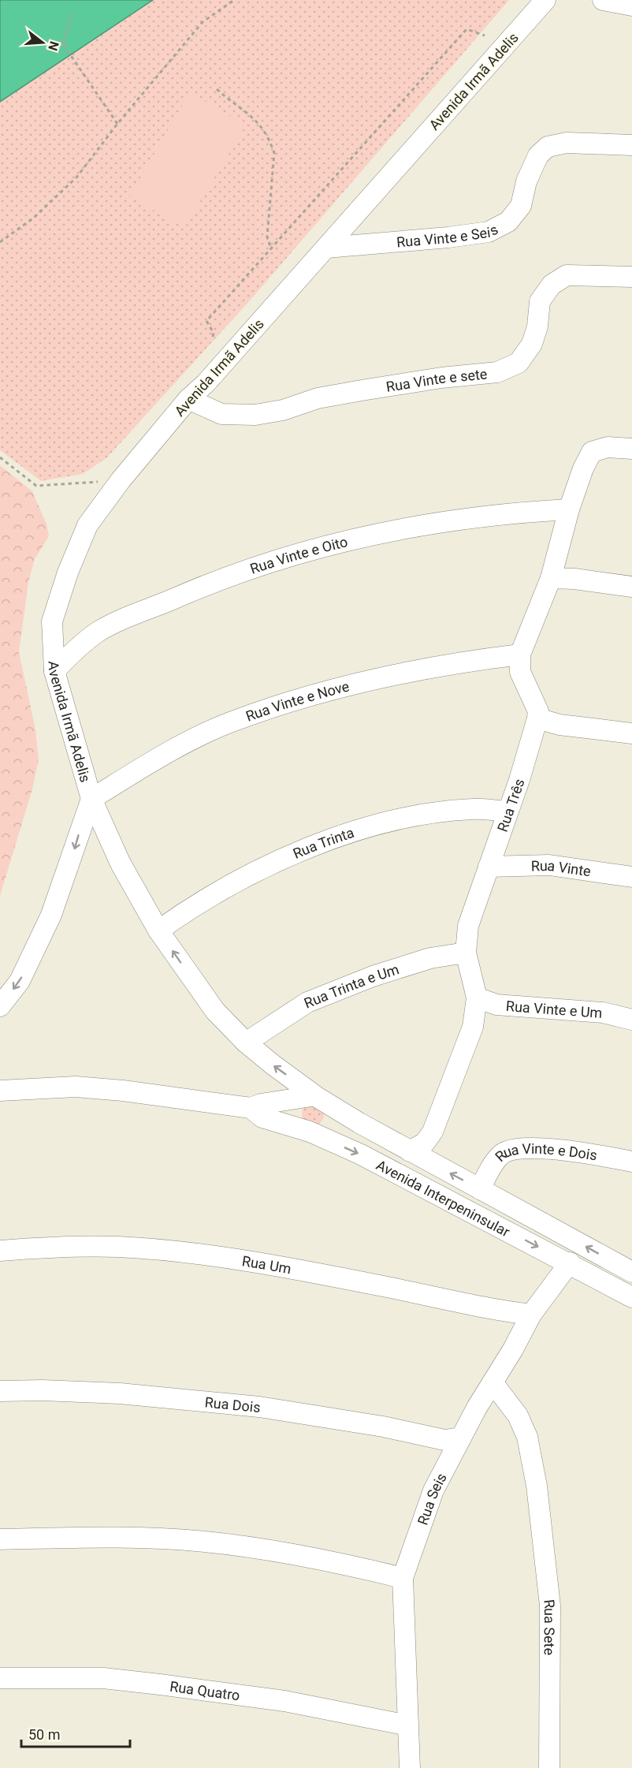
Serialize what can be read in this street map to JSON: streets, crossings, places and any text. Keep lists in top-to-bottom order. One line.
{"streets":{"street":["Avenida Irmã Adelis","Rua Vinte e Seis","Rua Vinte e sete","Rua Vinte e Oito","Rua Vinte e Nove","Rua Três","Rua Trinta","Rua Vinte","Rua Trinta e Um","Rua Vinte e Um","Rua Vinte e Dois","Avenida Interpeninsular","Rua Um","Rua Dois","Rua Seis","Rua Sete","Rua Quatro"]},"crossings":[["Avenida Irmã Adelis","Rua Vinte e Seis"],["Avenida Irmã Adelis","Rua Vinte e sete"],["Avenida Irmã Adelis","Rua Vinte e Oito"],["Avenida Irmã Adelis","Rua Vinte e Nove"],["Avenida Irmã Adelis","Rua Trinta"],["Avenida Irmã Adelis","Rua Trinta e Um"],["Avenida Irmã Adelis","Avenida Interpeninsular"],["Rua Vinte e Oito","Rua Três"],["Rua Vinte e Nove","Rua Três"],["Rua Três","Rua Trinta"],["Rua Três","Rua Vinte"],["Rua Três","Rua Trinta e Um"],["Rua Três","Rua Vinte e Um"],["Rua Três","Avenida Interpeninsular"],["Rua Vinte e Dois","Avenida Interpeninsular"],["Avenida Interpeninsular","Rua Seis"],["Rua Um","Rua Seis"],["Rua Dois","Rua Seis"],["Rua Seis","Rua Sete"],["Rua Seis","Rua Quatro"]],"scale_bar":"50 m","north":"right"}
